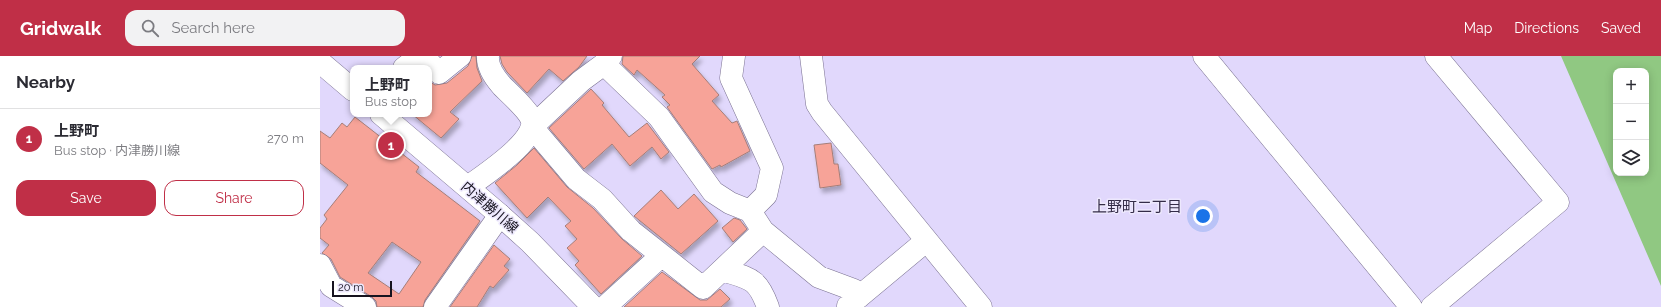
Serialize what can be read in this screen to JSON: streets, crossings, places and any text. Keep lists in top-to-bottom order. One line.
{"streets":{"street":["内津勝川線"]},"districts":["上野町二丁目"],"scale_bar":"20 m","page":{"header":"Gridwalk","search":"Search here","nav":["Map","Directions","Saved"],"heading":"Nearby","popup":["上野町","Bus stop"],"map_buttons":["+","−"],"list":[{"mark":"1","name":"上野町","note":"Bus stop · 内津勝川線","value":"270 m"}],"pins":"1","buttons":["Save","Share"],"scale":"20 m"}}
